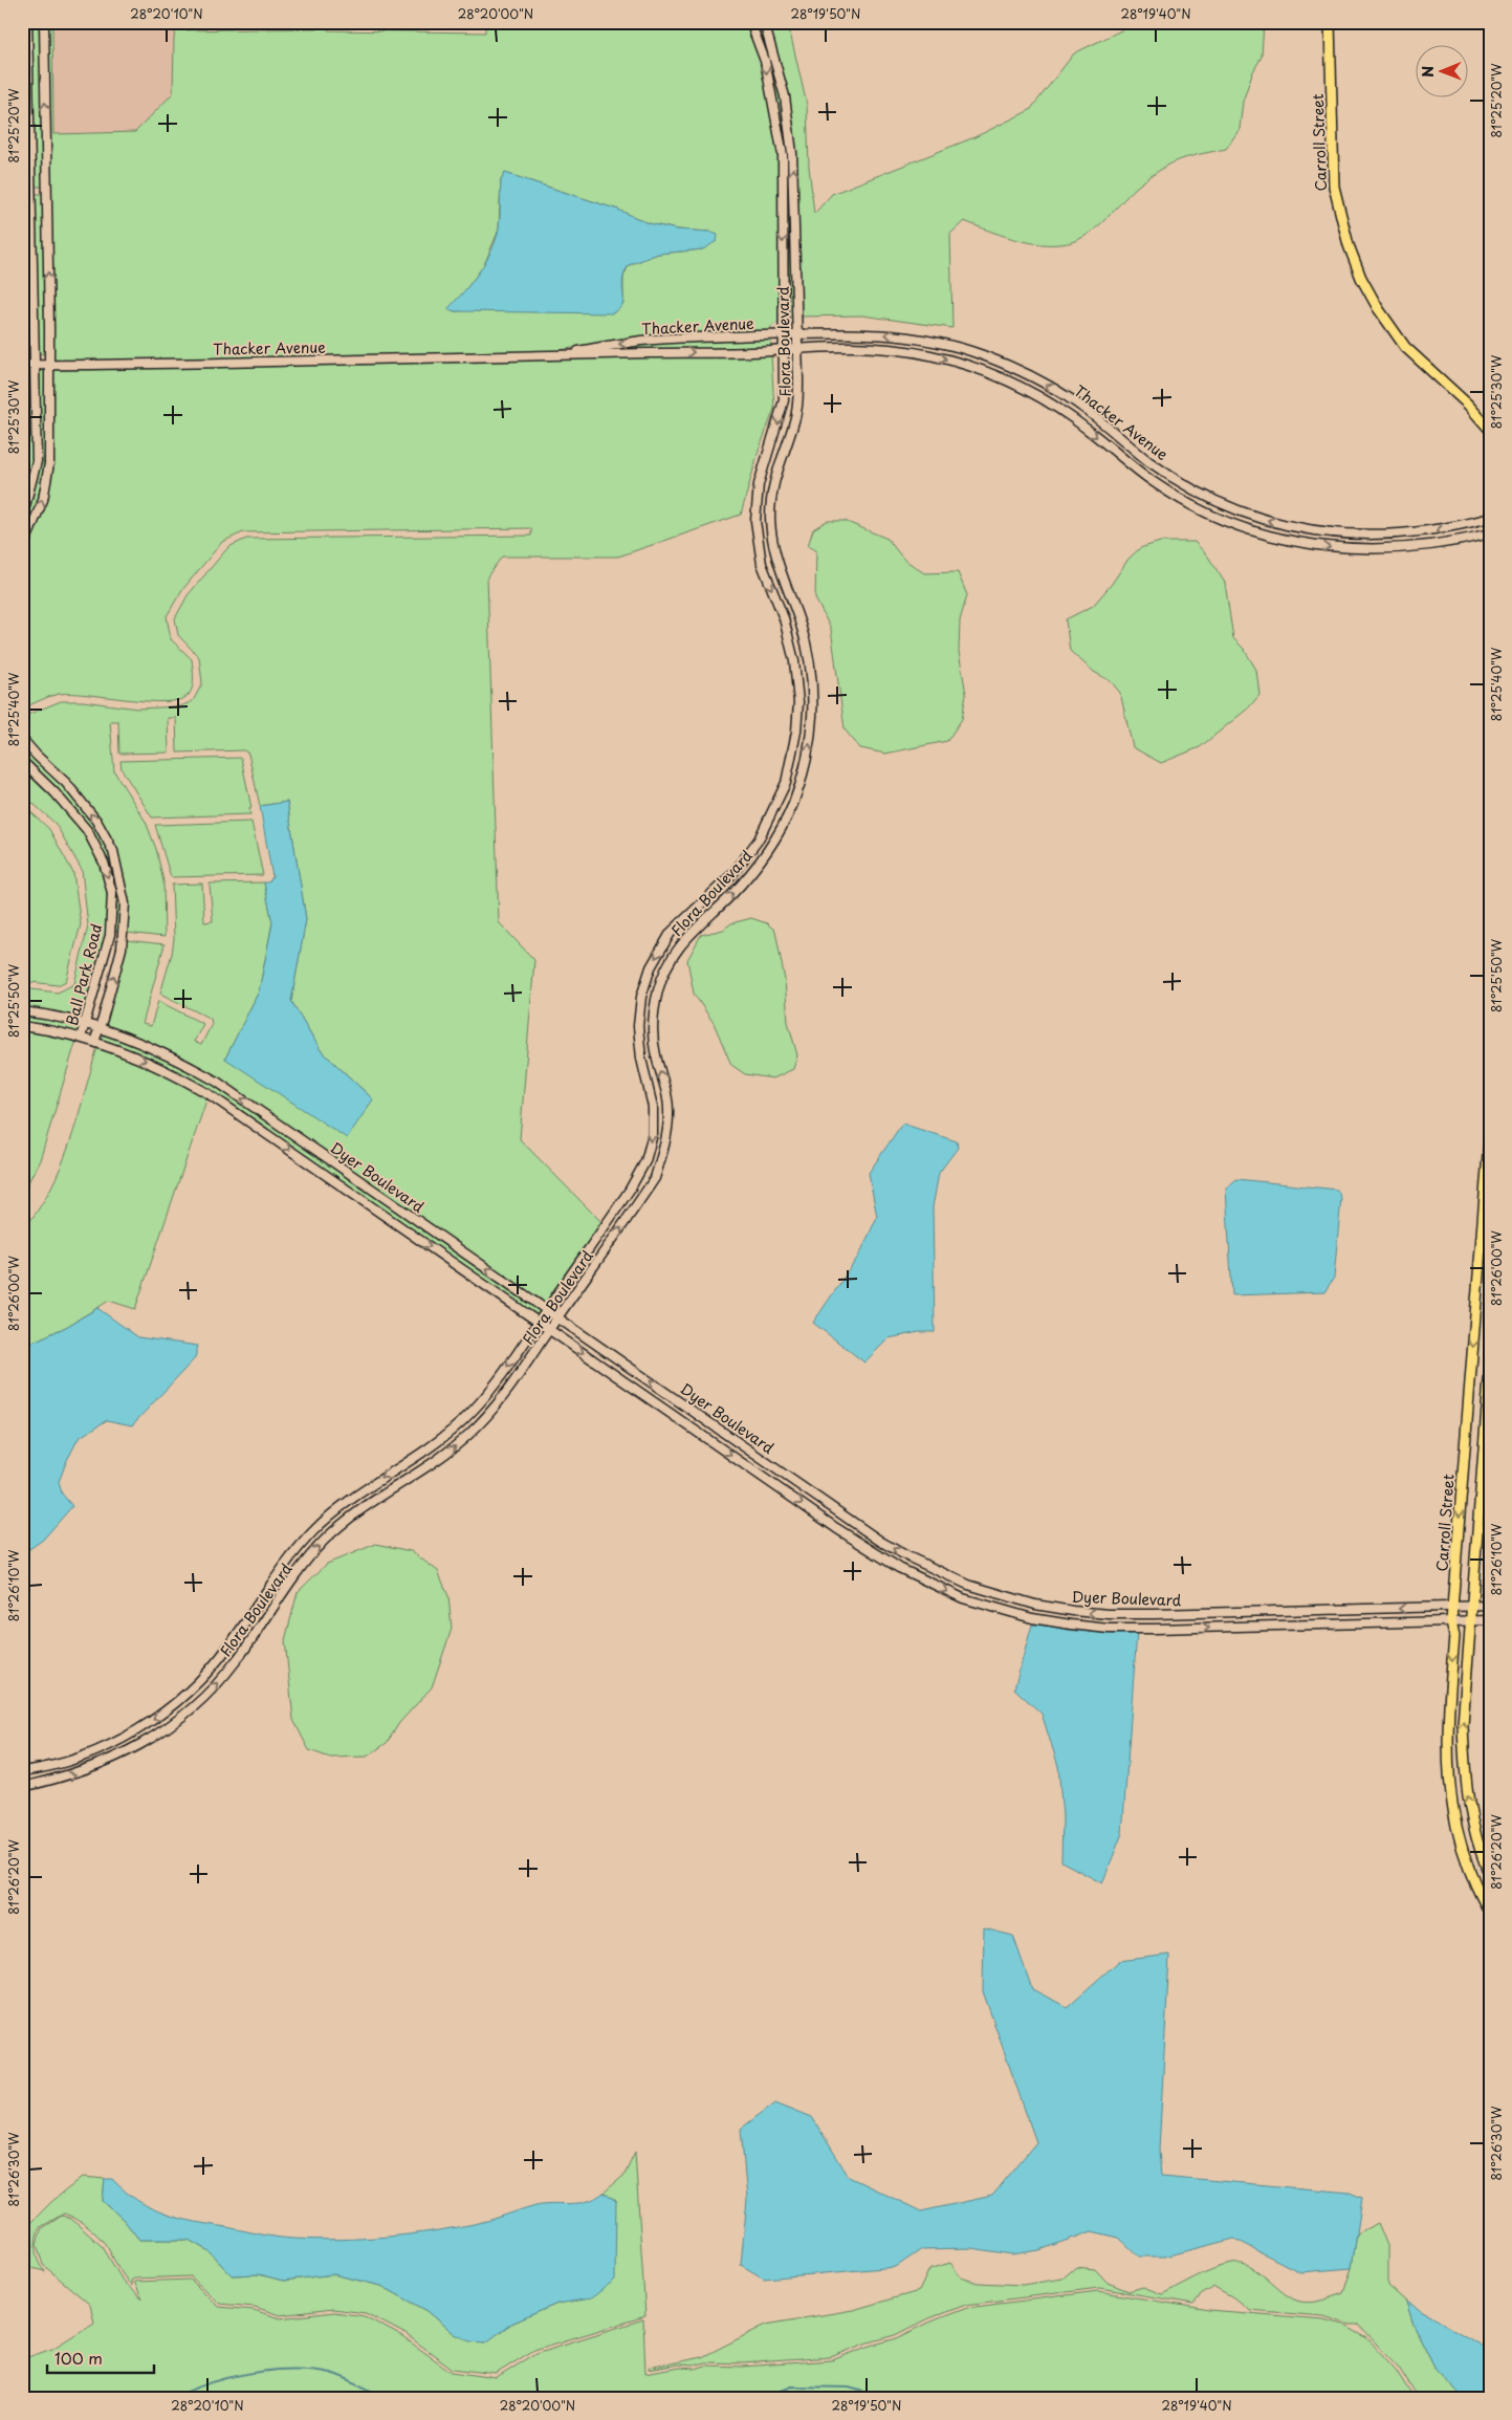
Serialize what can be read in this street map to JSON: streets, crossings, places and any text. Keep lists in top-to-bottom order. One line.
{"streets":{"main road":["Carroll Street"],"street":["Thacker Avenue","Flora Boulevard","Ball Park Road","Dyer Boulevard"]},"crossings":[["Carroll Street","Dyer Boulevard"],["Thacker Avenue","Flora Boulevard"],["Flora Boulevard","Dyer Boulevard"],["Ball Park Road","Dyer Boulevard"]],"scale_bar":"100 m","north":"left","coordinates":["28°20'10\"N","28°20'00\"N","28°19'50\"N","28°19'40\"N","81°25'20\"W","81°25'30\"W","81°25'40\"W","81°25'50\"W","81°26'00\"W","81°26'10\"W","81°26'20\"W","81°26'30\"W"]}
